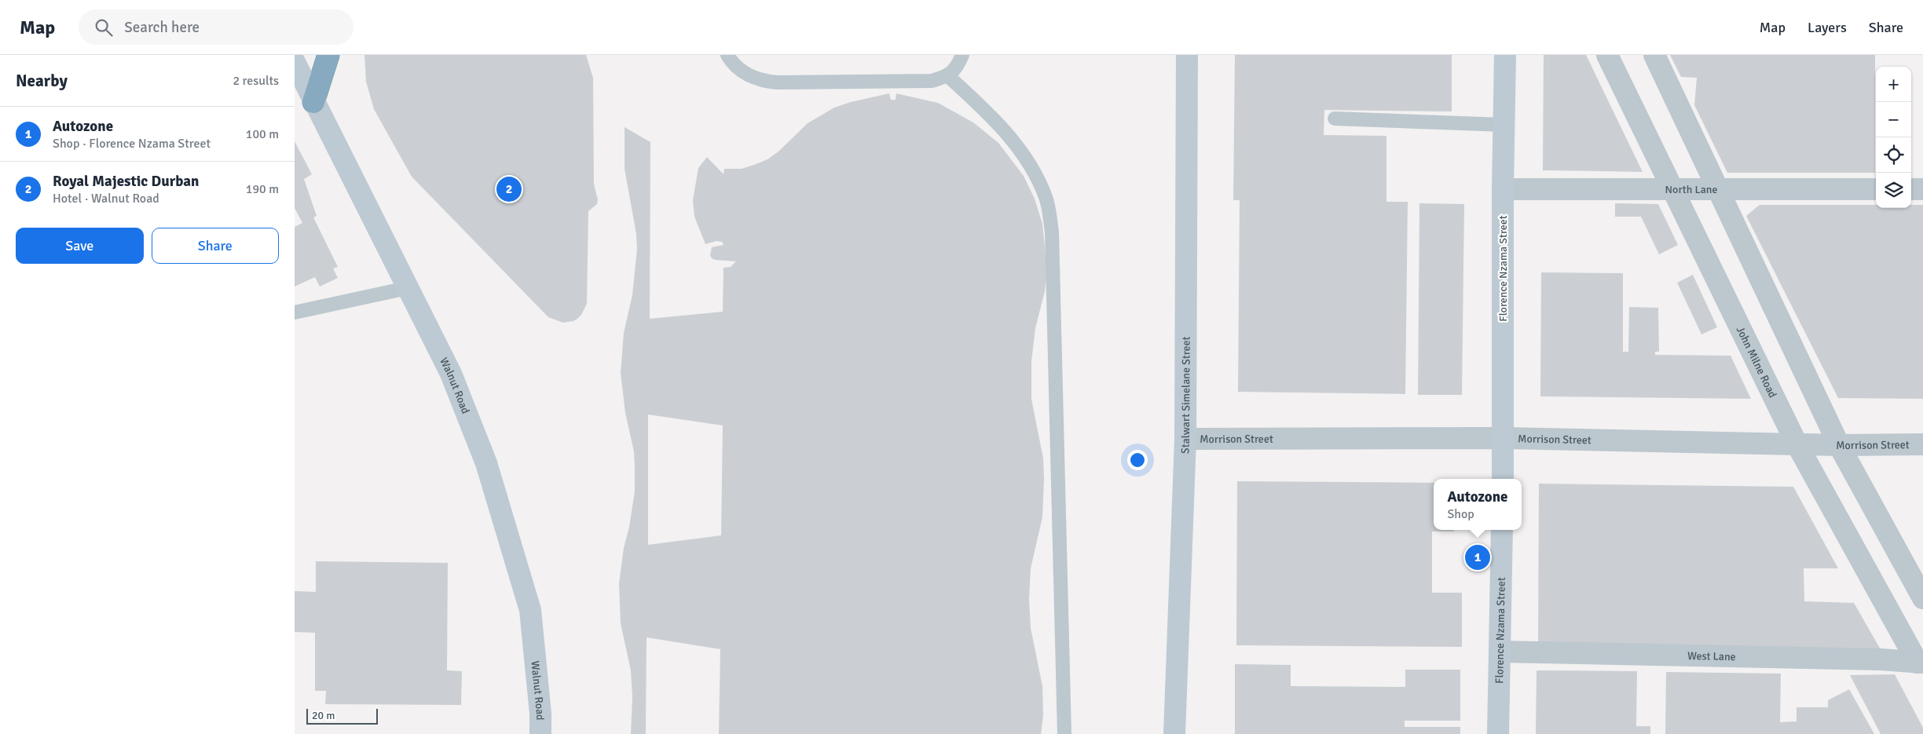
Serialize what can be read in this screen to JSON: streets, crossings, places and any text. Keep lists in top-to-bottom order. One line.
{"streets":{"street":["North Lane","Florence Nzama Street","John Milne Road","Walnut Road","Stalwart Simelane Street","Morrison Street","West Lane"]},"crossings":[["North Lane","Florence Nzama Street"],["North Lane","John Milne Road"],["Florence Nzama Street","Morrison Street"],["Florence Nzama Street","West Lane"],["John Milne Road","Morrison Street"],["John Milne Road","West Lane"],["Stalwart Simelane Street","Morrison Street"]],"scale_bar":"20 m","page":{"header":"Map","search":"Search here","nav":["Map","Layers","Share"],"heading":["Nearby","2 results"],"map_buttons":["+","−"],"list":[{"mark":"1","name":"Autozone","note":"Shop · Florence Nzama Street","value":"100 m"},{"mark":"2","name":"Royal Majestic Durban","note":"Hotel · Walnut Road","value":"190 m"}],"pins":["2","1"],"buttons":["Save","Share"],"popup":["Autozone","Shop"],"scale":"20 m"}}
